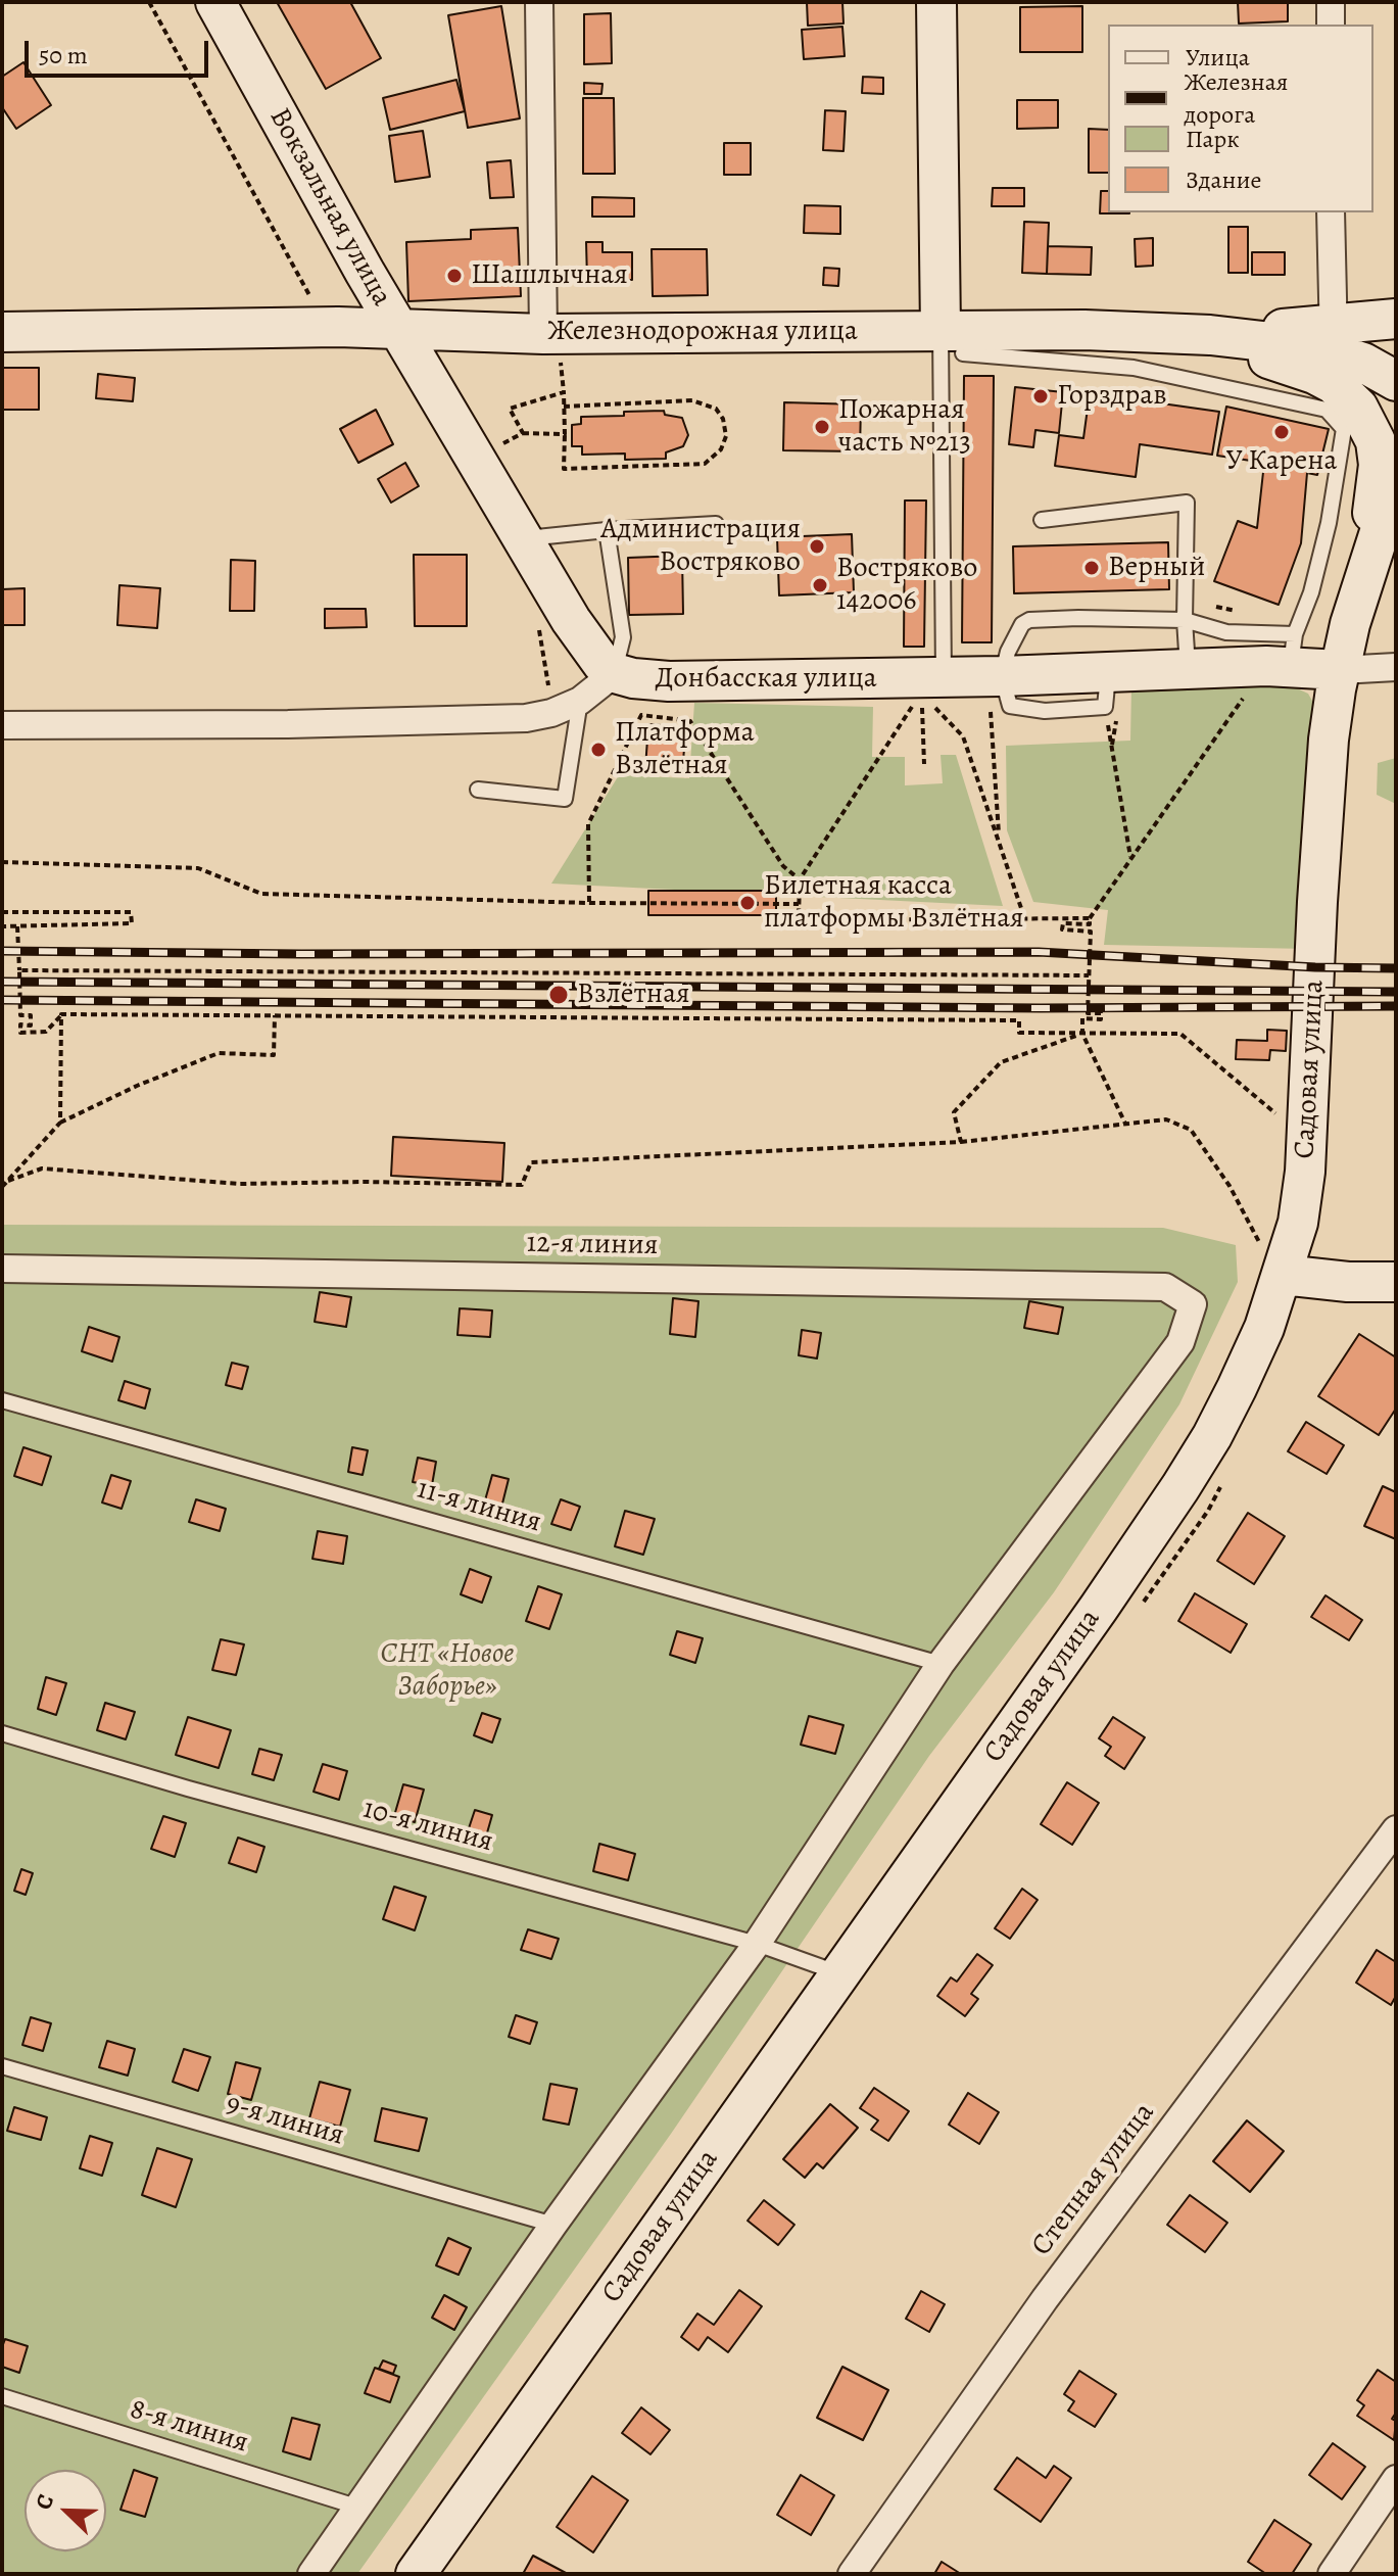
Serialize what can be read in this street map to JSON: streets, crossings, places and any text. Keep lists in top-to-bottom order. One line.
{"streets":{"main road":["Вокзальная улица","Железнодорожная улица","Донбасская улица","Садовая улица"],"street":["12-я линия","Степная улица"],"lane":["11-я линия","10-я линия","9-я линия","8-я линия"]},"crossings":[["Вокзальная улица","Железнодорожная улица"],["Вокзальная улица","Донбасская улица"],["Донбасская улица","Садовая улица"],["Садовая улица","10-я линия"],["12-я линия","11-я линия"]],"parks":["СНТ «Новое Заборье»"],"places":["Шашлычная","Горздрав","Пожарная часть №213","У Карена","Администрация Востряково","Верный","Востряково 142006","Платформа Взлётная","Билетная касса платформы Взлётная","Взлётная"],"legend":["Улица","Железная дорога","Парк","Здание"],"scale_bar":"50 m","north":"top left"}
